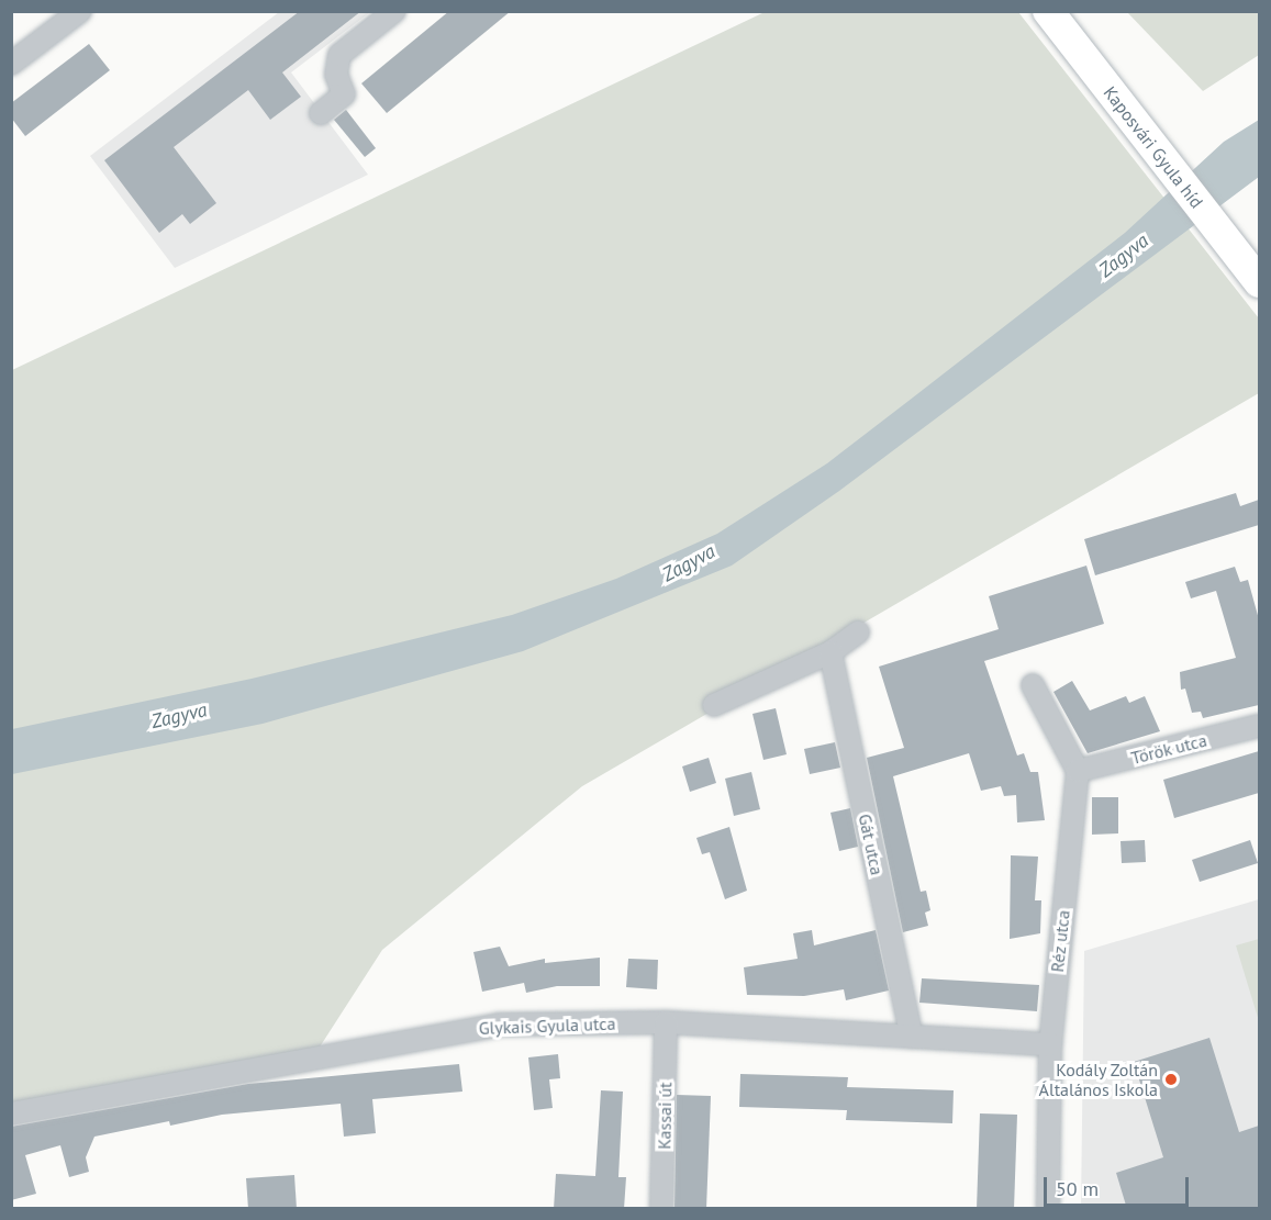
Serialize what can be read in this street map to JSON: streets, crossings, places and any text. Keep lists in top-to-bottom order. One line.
{"streets":{"street":["Kaposvári Gyula híd","Török utca","Gát utca","Réz utca","Glykais Gyula utca","Kassai út"]},"crossings":[["Török utca","Réz utca"],["Gát utca","Glykais Gyula utca"],["Réz utca","Glykais Gyula utca"],["Glykais Gyula utca","Kassai út"]],"water":["Zagyva"],"places":["Kodály Zoltán Általános Iskola"],"scale_bar":"50 m"}
